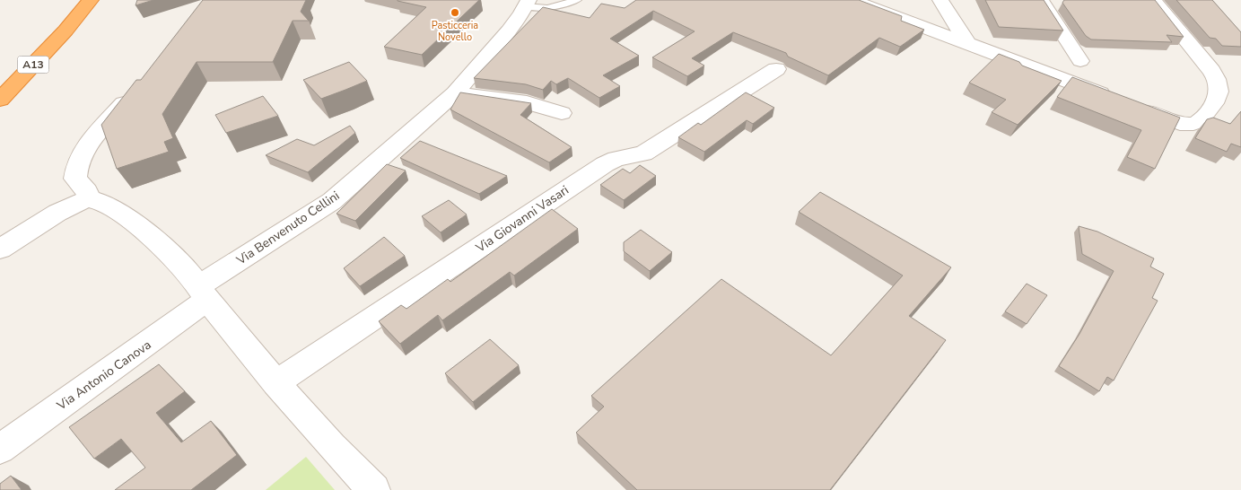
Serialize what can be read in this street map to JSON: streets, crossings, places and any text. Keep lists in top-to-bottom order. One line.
{"streets":{"highway":["A13"],"street":["Via Giovanni Vasari","Via Benvenuto Cellini","Via Antonio Canova"]},"crossings":[["Via Benvenuto Cellini","Via Antonio Canova"]],"places":["Pasticceria Novello"]}
